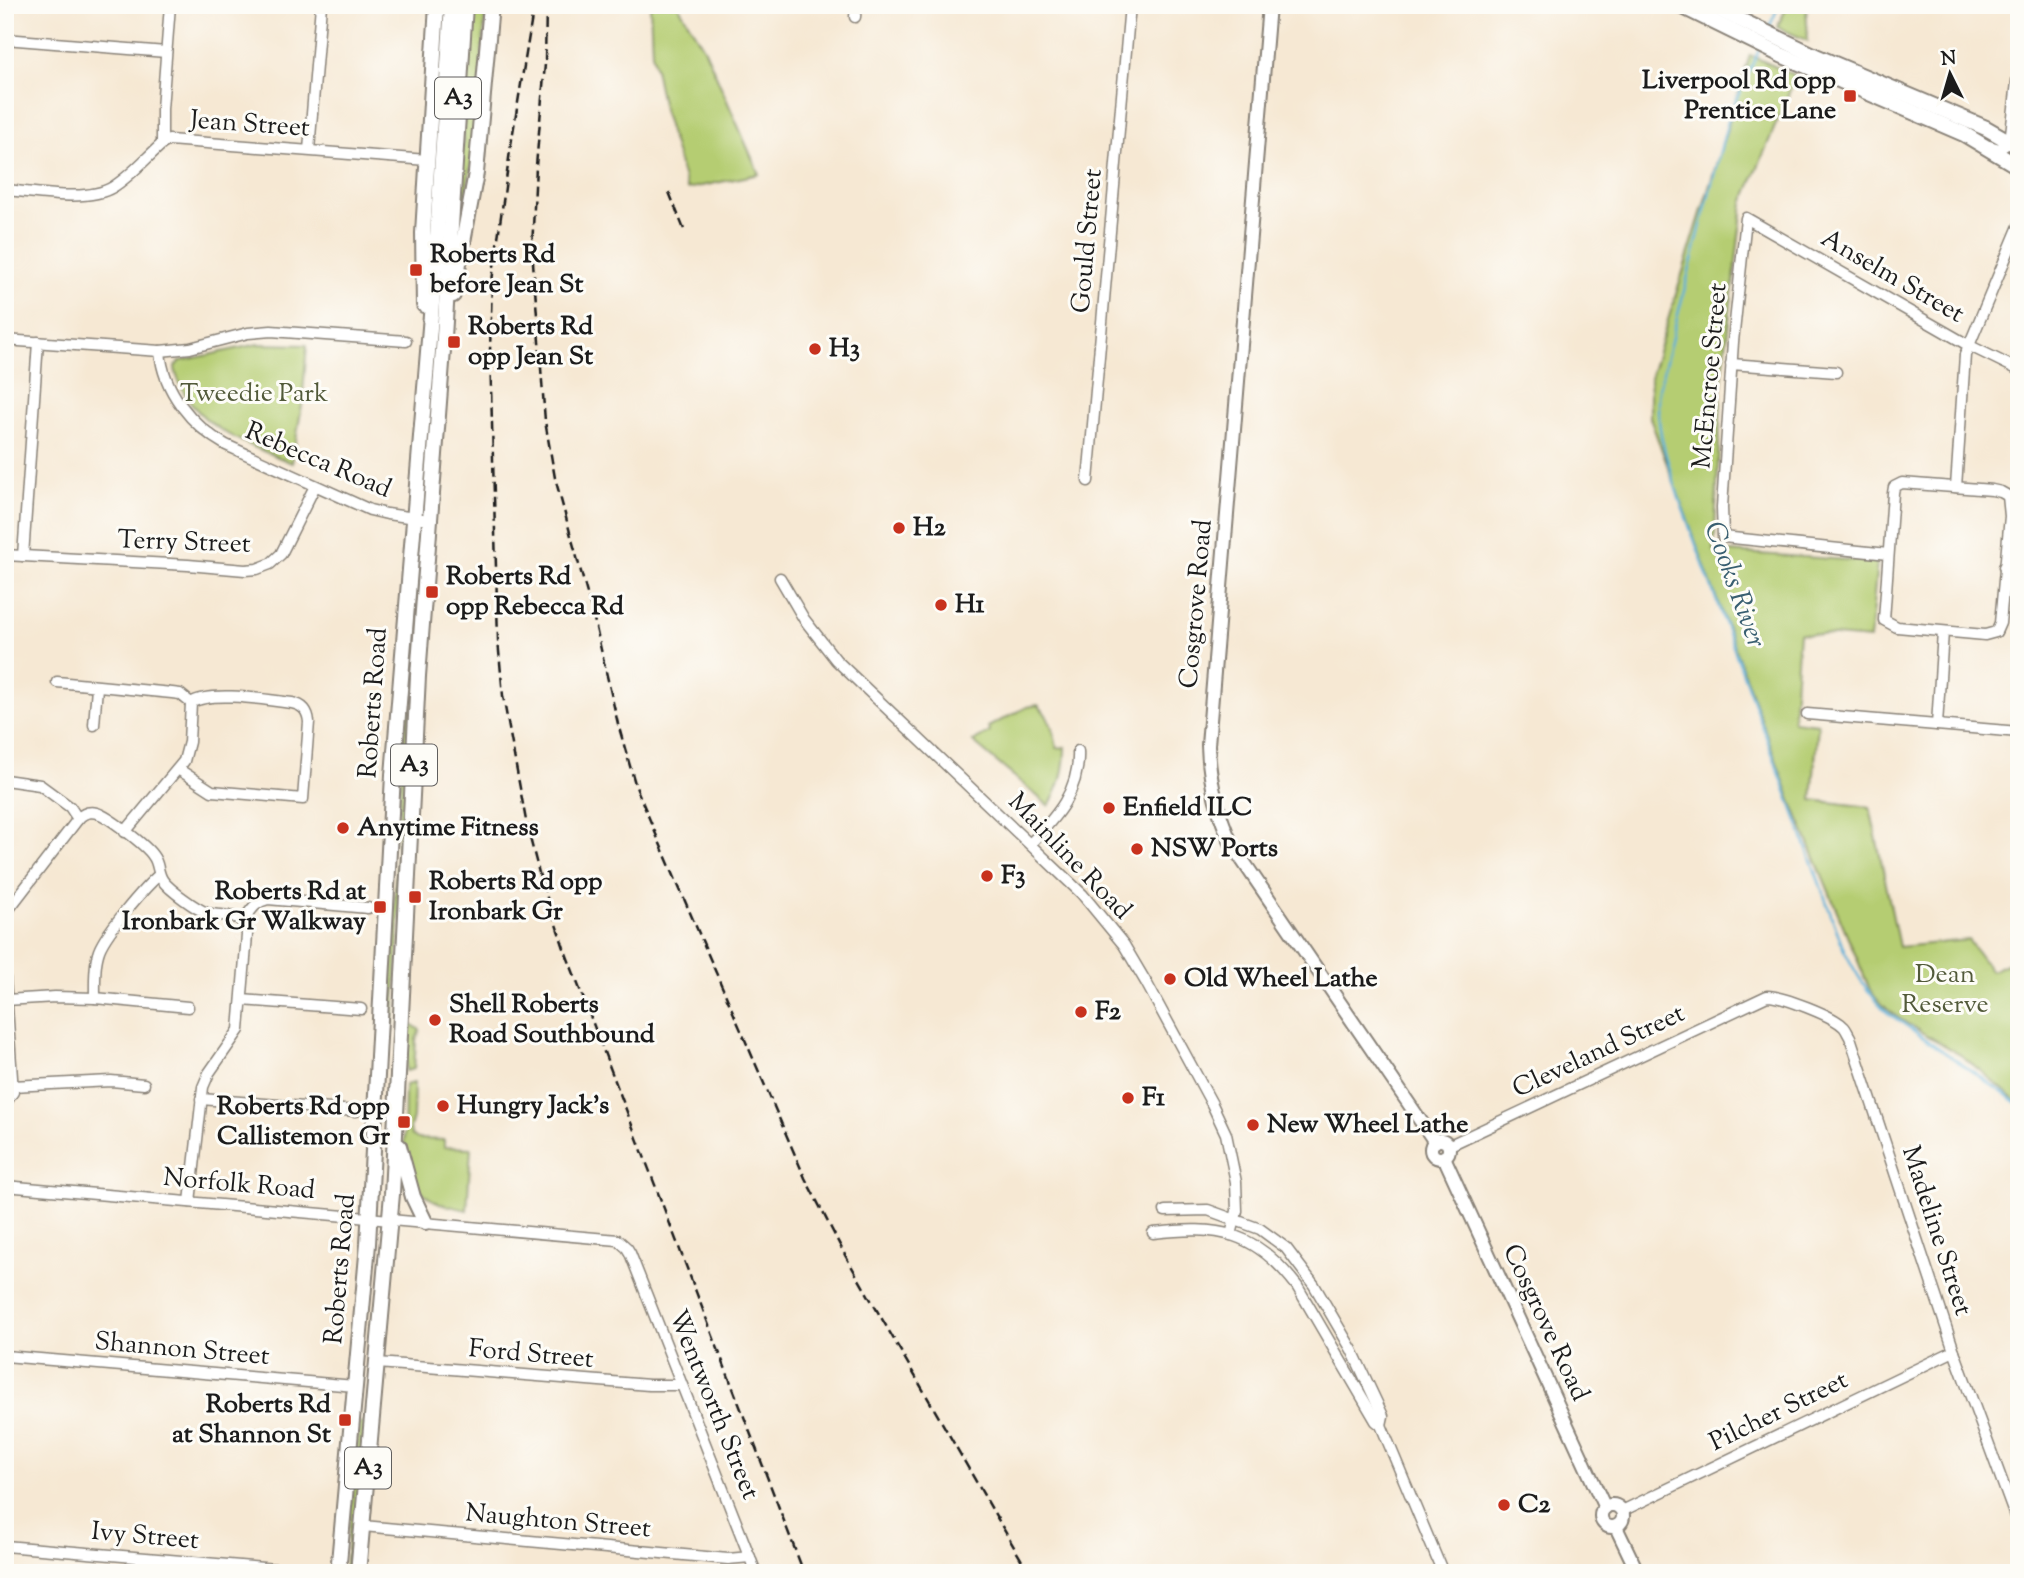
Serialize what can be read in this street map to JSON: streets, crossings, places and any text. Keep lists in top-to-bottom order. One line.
{"streets":{"highway":["A3","Roberts Road"],"main road":["Cosgrove Road"],"street":["Jean Street","Gould Street","Anselm Street","McEncroe Street","Rebecca Road","Terry Street","Mainline Road","Cleveland Street","Norfolk Road","Madeline Street","Shannon Street","Ford Street","Wentworth Street","Pilcher Street","Naughton Street","Ivy Street"]},"crossings":[["Anselm Street","McEncroe Street"],["Rebecca Road","Terry Street"],["Rebecca Road","Roberts Road"],["Cosgrove Road","Cleveland Street"],["Cosgrove Road","Pilcher Street"],["Roberts Road","Norfolk Road"],["Roberts Road","Shannon Street"],["Roberts Road","Ford Street"],["Roberts Road","Naughton Street"],["Cleveland Street","Madeline Street"],["Norfolk Road","Wentworth Street"],["Madeline Street","Pilcher Street"],["Ford Street","Wentworth Street"],["Wentworth Street","Naughton Street"]],"water":["Cooks River"],"parks":["Tweedie Park","Dean Reserve"],"places":{"transit":["Liverpool Rd opp Prentice Lane","Roberts Rd before Jean St","Roberts Rd opp Jean St","Roberts Rd opp Rebecca Rd","Roberts Rd opp Ironbark Gr","Roberts Rd at Ironbark Gr Walkway","Roberts Rd opp Callistemon Gr","Roberts Rd at Shannon St"],"other":["H3","H2","H1","Enfield ILC","Anytime Fitness","NSW Ports","F3","Old Wheel Lathe","F2","Shell Roberts Road Southbound","F1","Hungry Jack's","New Wheel Lathe","C2"]},"north":"top"}
